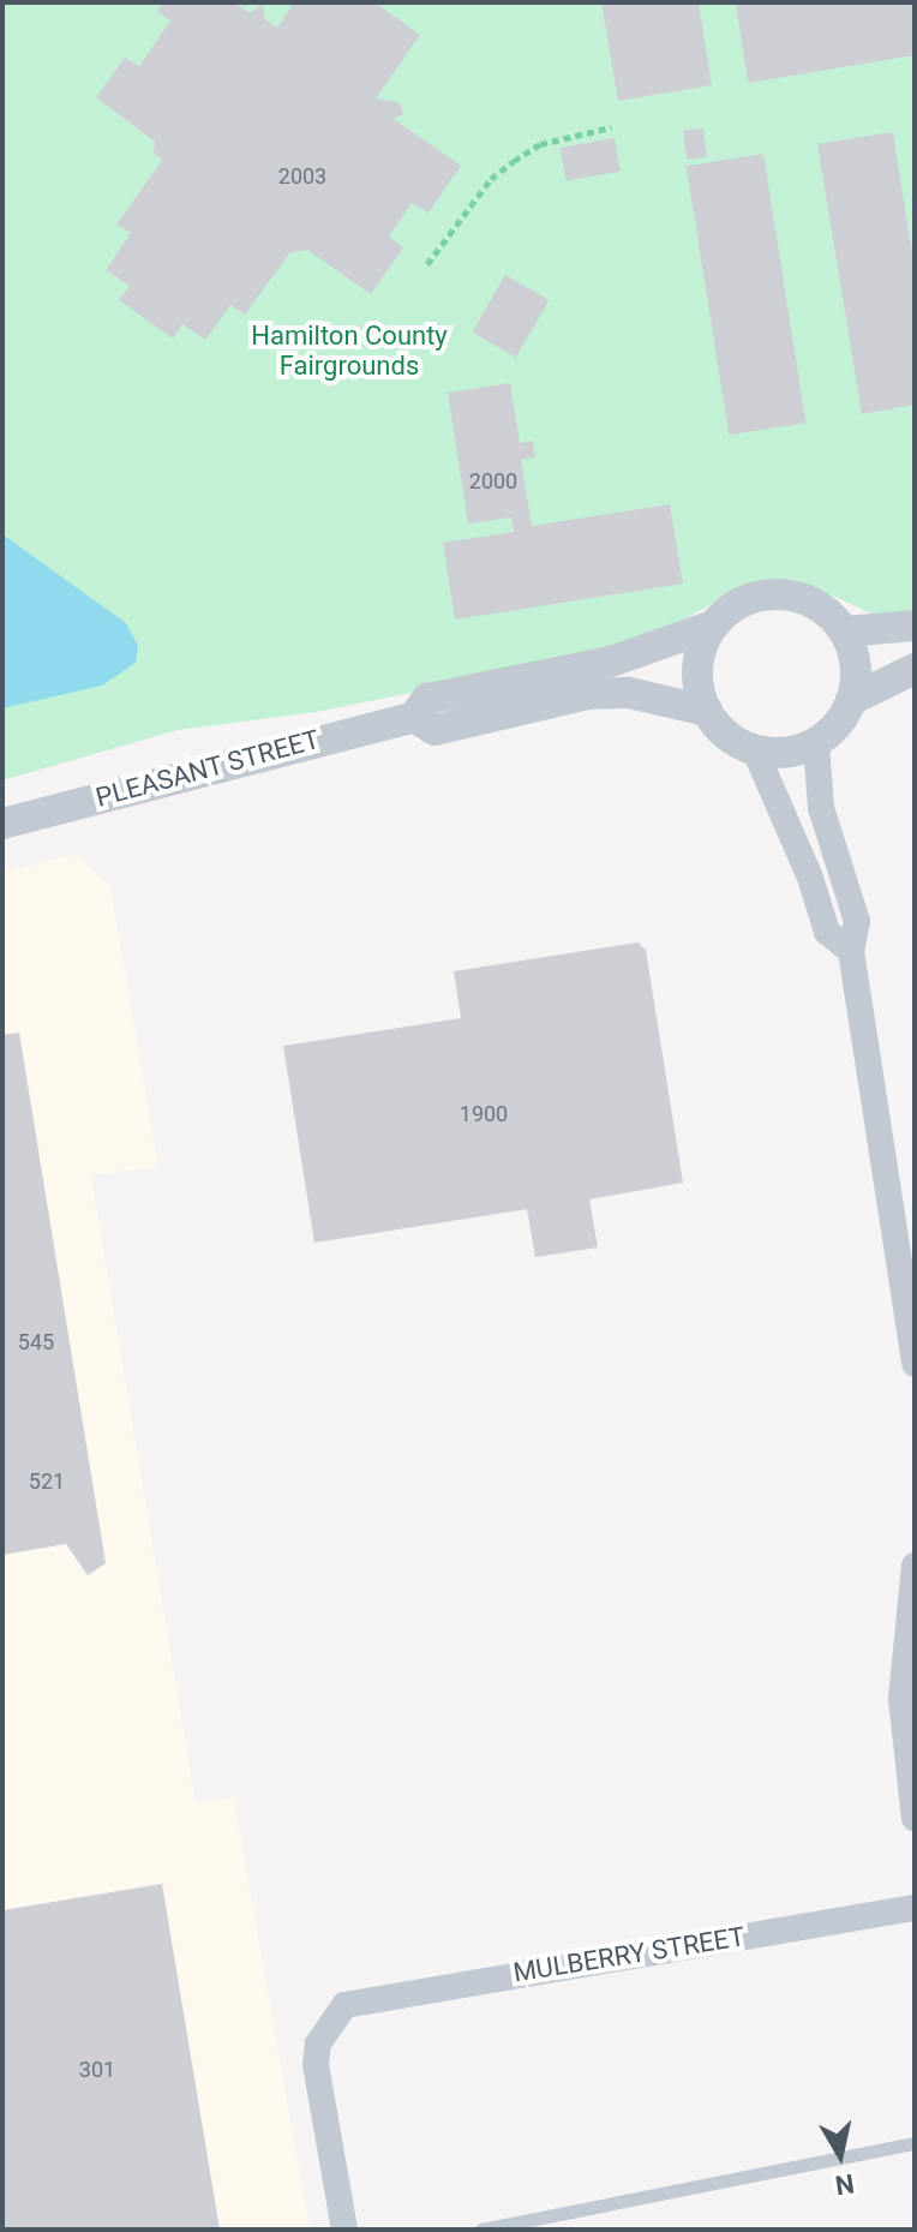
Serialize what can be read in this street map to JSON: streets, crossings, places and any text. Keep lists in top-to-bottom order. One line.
{"streets":{"street":["PLEASANT STREET","MULBERRY STREET"]},"parks":["Hamilton County Fairgrounds"],"house_numbers":["2003","2000","1900","545","521","301"],"north":"bottom"}
